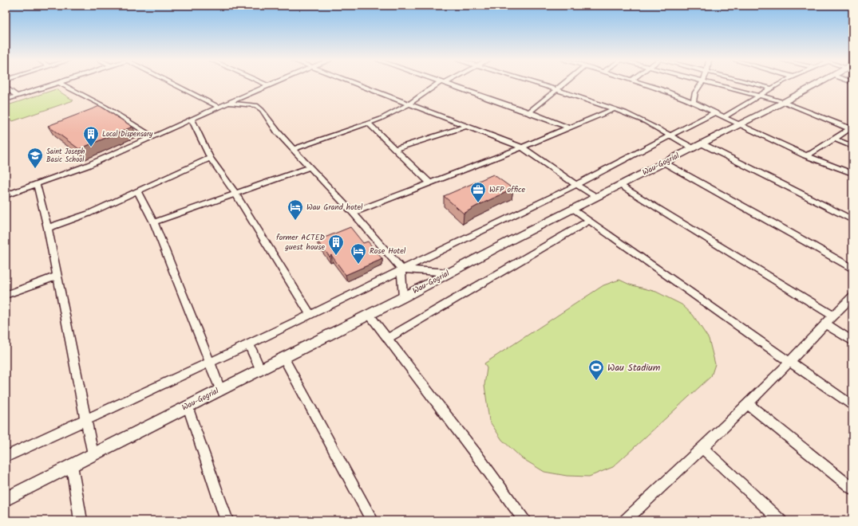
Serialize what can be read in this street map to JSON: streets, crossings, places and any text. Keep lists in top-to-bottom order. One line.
{"streets":{"main road":["Wau-Gogrial"]},"places":{"building":["Local Dispensary","former ACTED guest house"],"school or university":["Saint Joseph Basic School"],"office":["WFP office"],"hotel":["Wau Grand hotel","Rose Hotel"],"sports":["Wau Stadium"]}}
